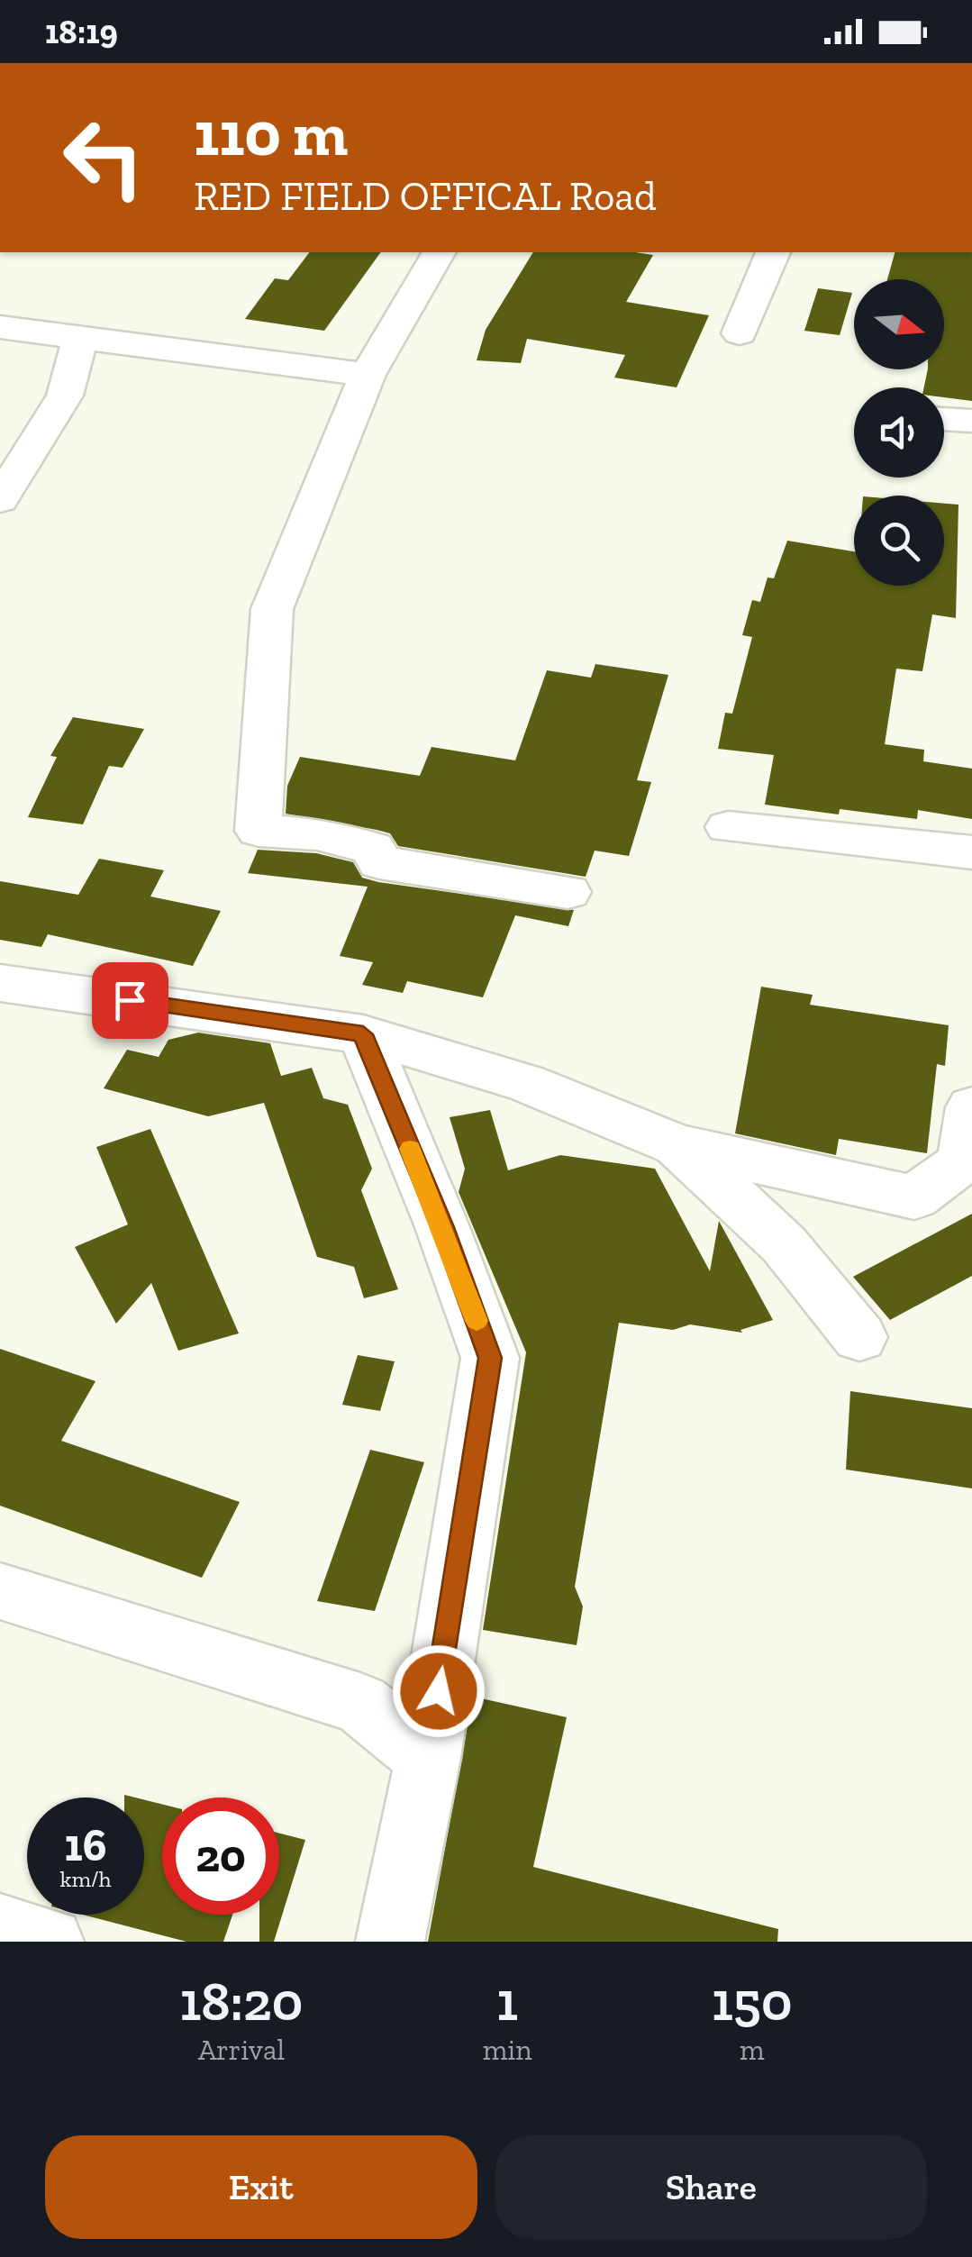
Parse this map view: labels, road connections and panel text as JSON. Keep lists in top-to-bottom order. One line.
{"north":"right","page":{"status":"18:19","turn":["110 m","RED FIELD OFFICAL Road"],"speed":"16 km/h","limit":"20","eta":["18:20","Arrival","1","min","150","m"],"buttons":["Exit","Share"]}}
